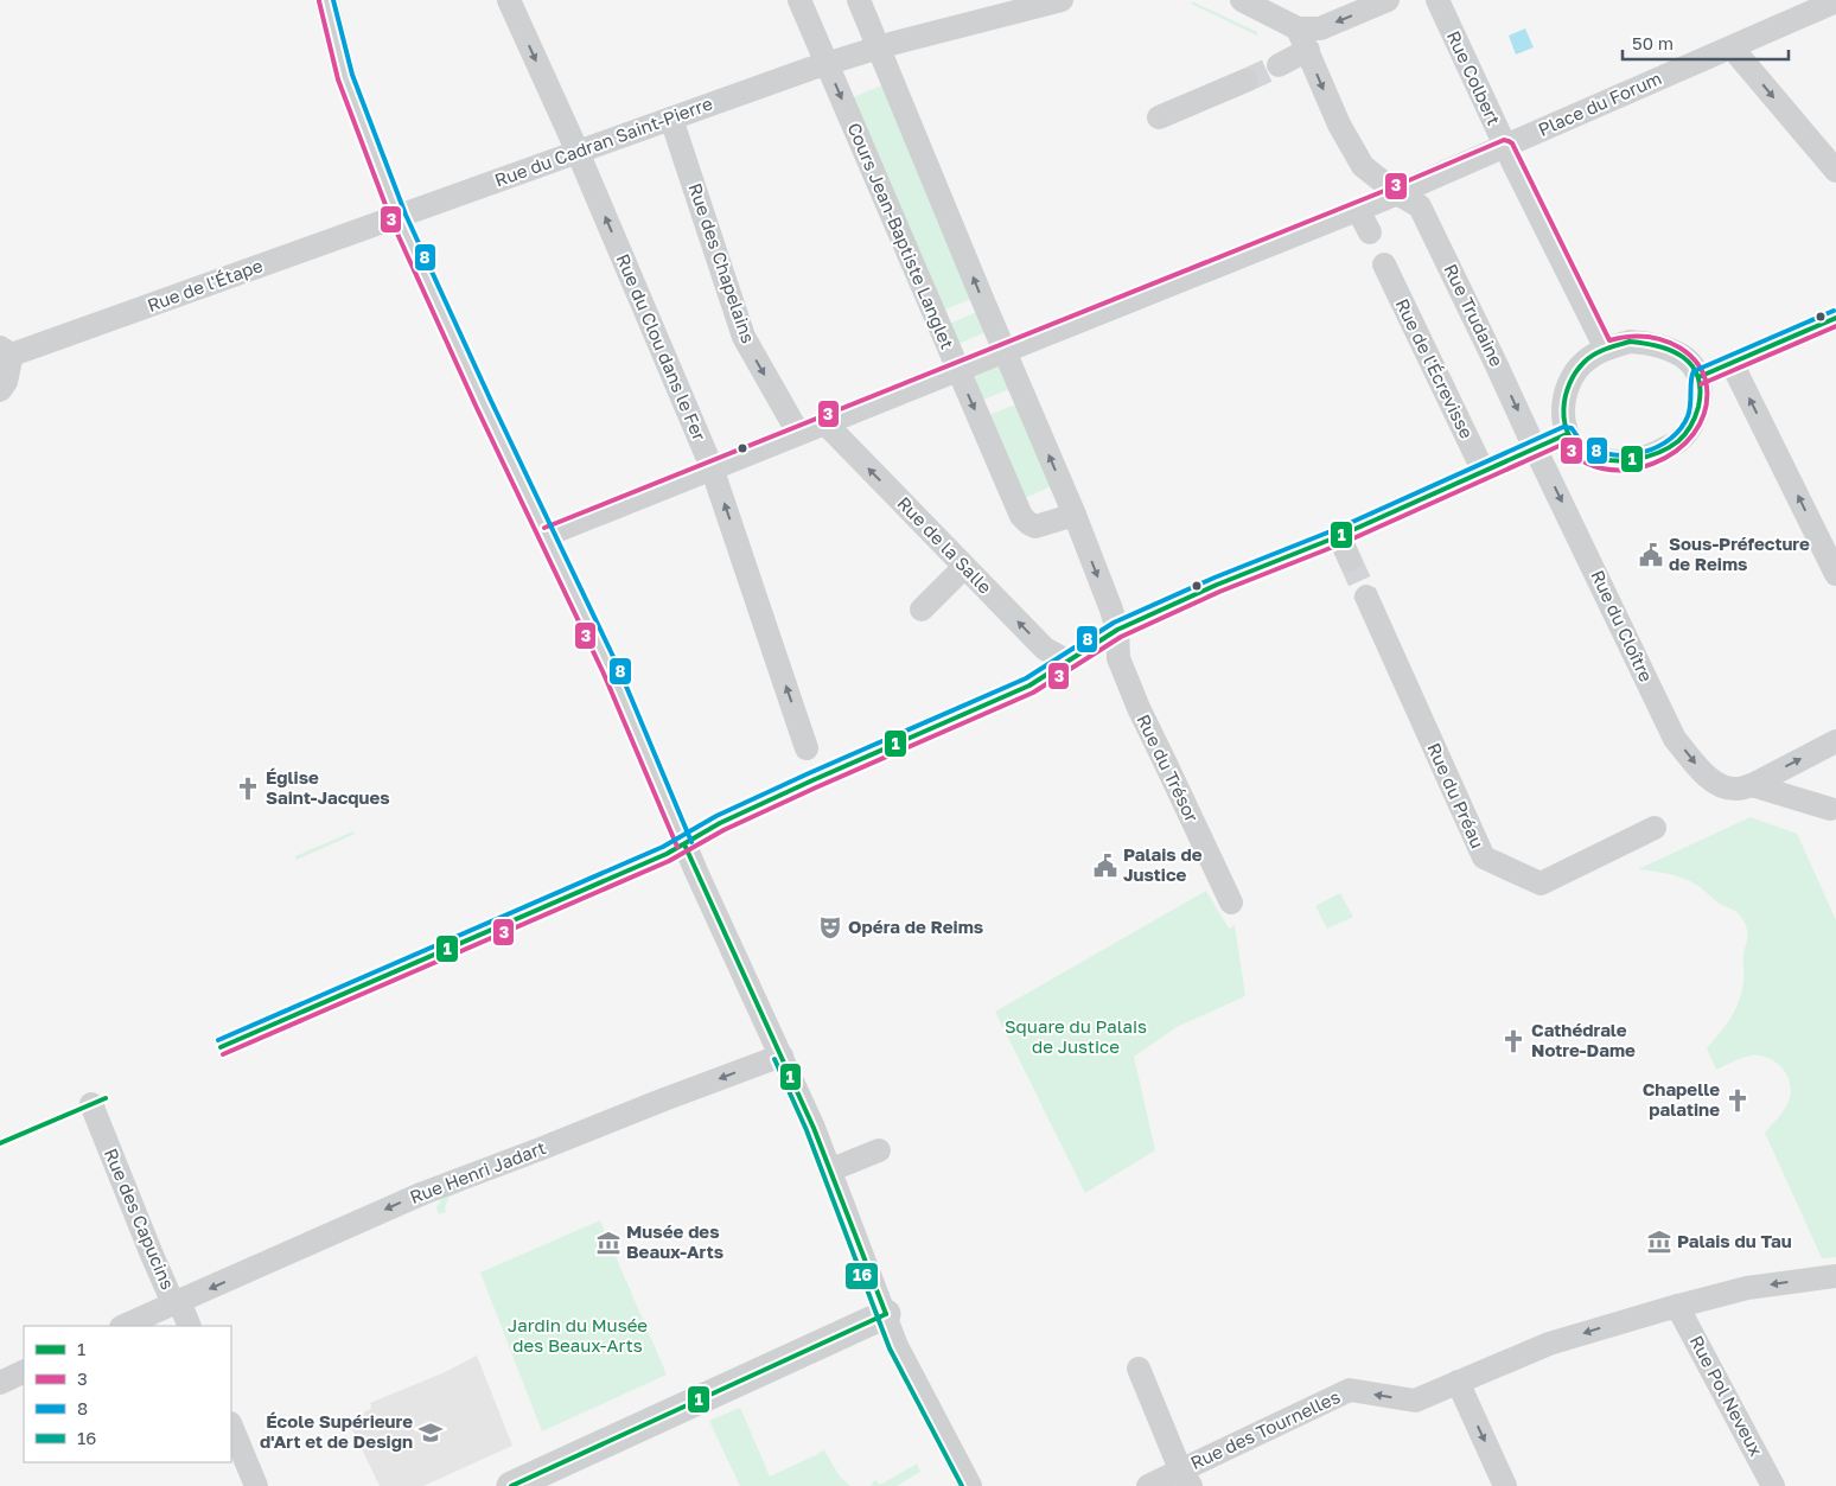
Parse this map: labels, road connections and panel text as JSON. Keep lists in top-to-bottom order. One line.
{"streets":{"street":["Rue Colbert","Place du Forum","Rue du Cadran Saint-Pierre","Cours Jean-Baptiste Langlet","Rue des Chapelains","Rue de l'Étape","Rue Trudaine","Rue du Clou dans le Fer","Rue de l'Écrevisse","Rue de la Salle","Rue du Cloître","Rue du Trésor","Rue du Préau","Rue Henri Jadart","Rue des Capucins","Rue Pol Neveux","Rue des Tournelles"]},"crossings":[["Rue Colbert","Place du Forum"],["Place du Forum","Cours Jean-Baptiste Langlet"],["Place du Forum","Rue des Chapelains"],["Place du Forum","Rue Trudaine"],["Place du Forum","Rue du Clou dans le Fer"],["Place du Forum","Rue de la Salle"],["Rue du Cadran Saint-Pierre","Cours Jean-Baptiste Langlet"],["Rue du Cadran Saint-Pierre","Rue des Chapelains"],["Rue du Cadran Saint-Pierre","Rue de l'Étape"],["Rue du Cadran Saint-Pierre","Rue du Clou dans le Fer"],["Rue Trudaine","Rue du Cloître"],["Rue Henri Jadart","Rue des Capucins"]],"one_way":["Rue des Chapelains","Rue Trudaine","Rue du Cloître","Rue Henri Jadart","Rue des Tournelles"],"parks":["Square du Palais de Justice","Jardin du Musée des Beaux-Arts"],"places":{"public building":["Sous-Préfecture de Reims","Palais de Justice"],"church":["Église Saint-Jacques","Cathédrale Notre-Dame","Chapelle palatine"],"theatre":["Opéra de Reims"],"museum":["Palais du Tau","Musée des Beaux-Arts"],"school or university":["École Supérieure d'Art et de Design"]},"lines":["transit line 8","transit line 3","transit line 1","transit line 16"],"legend":["1","3","8","16"],"scale_bar":"50 m"}
